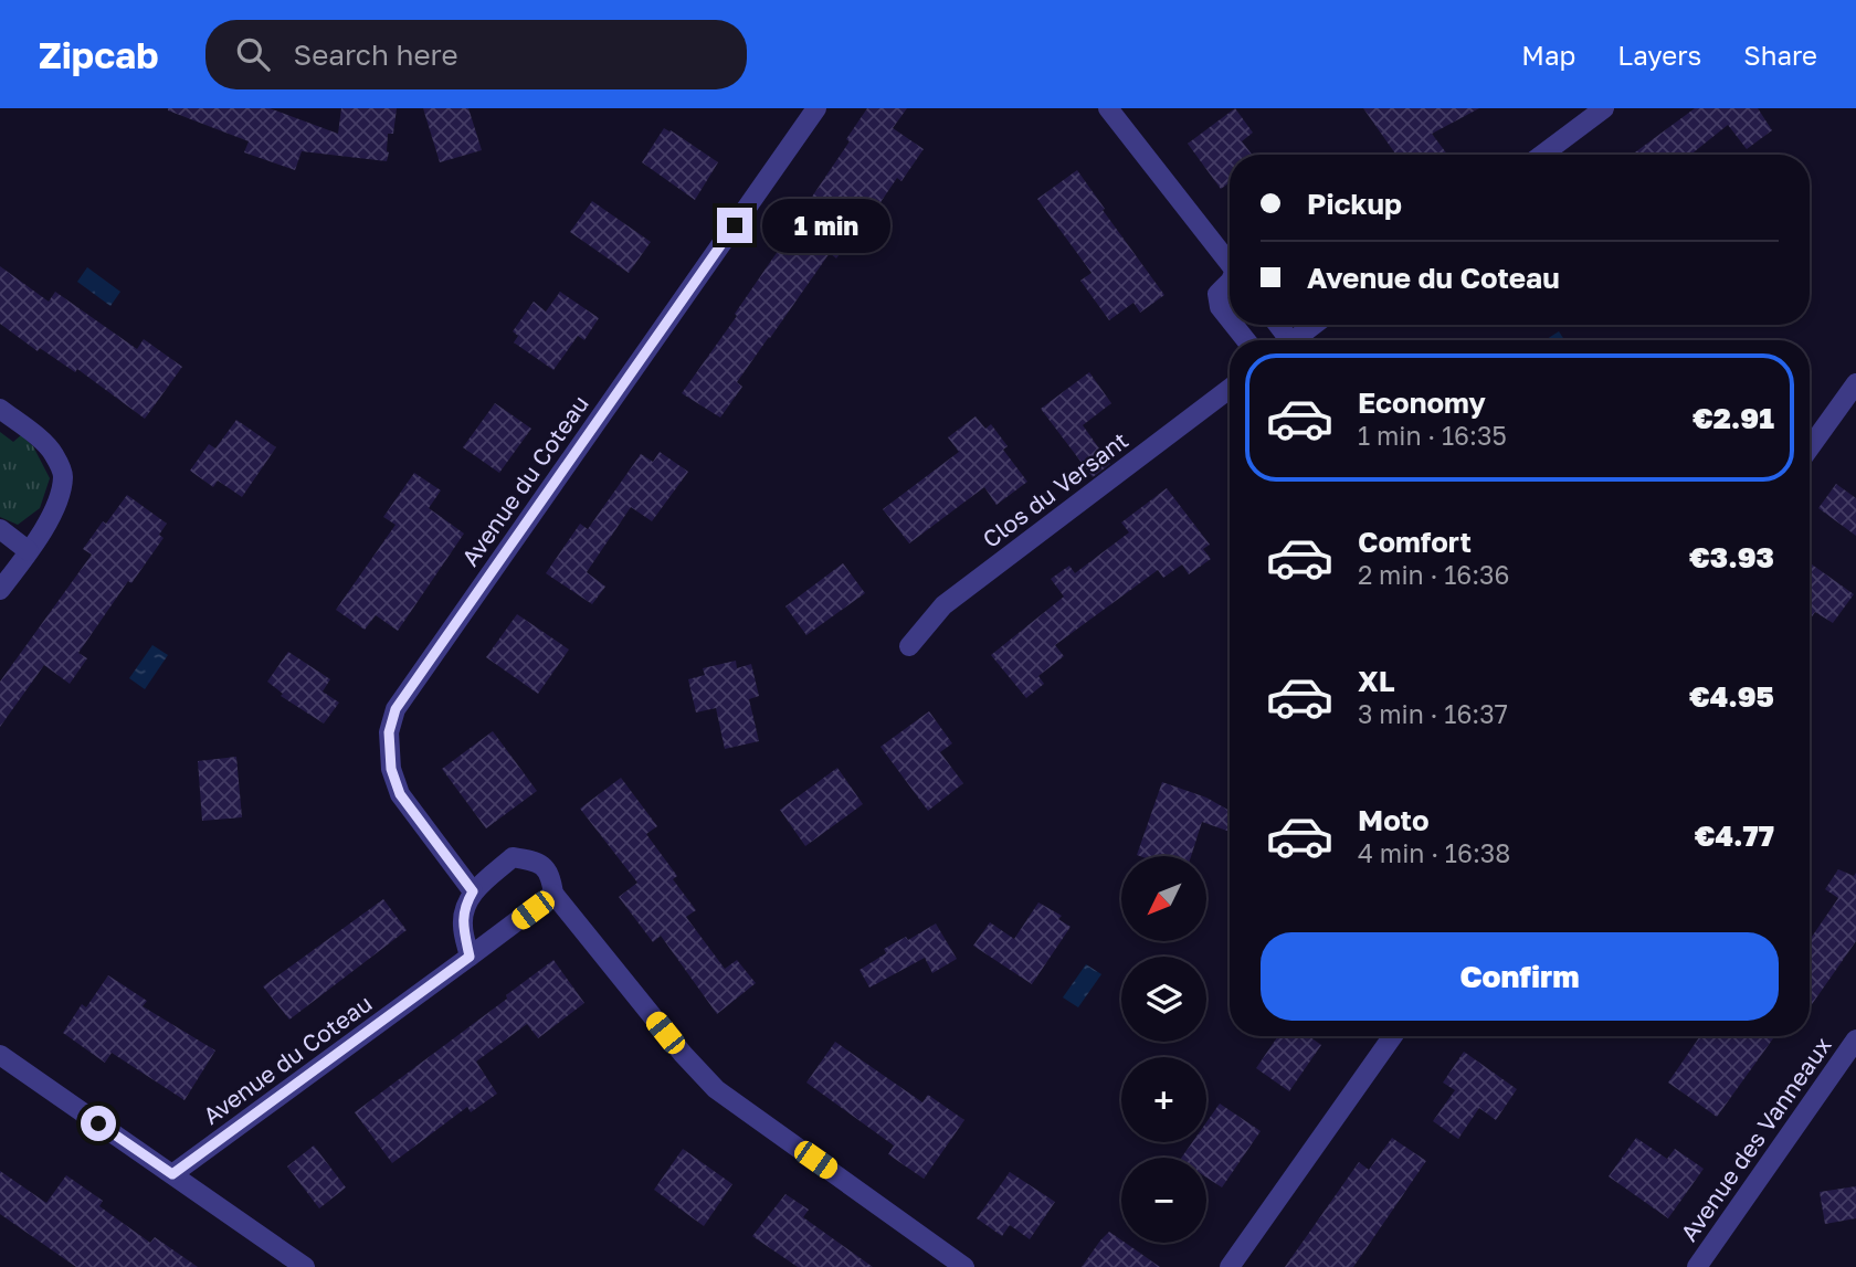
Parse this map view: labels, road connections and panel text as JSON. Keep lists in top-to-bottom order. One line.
{"streets":{"street":["Avenue du Coteau","Clos du Versant","Avenue des Vanneaux"]},"north":"bottom left","page":{"header":"Zipcab","search":"Search here","nav":["Map","Layers","Share"],"banner":["Pickup","Avenue du Coteau"],"bubble":"1 min","list":[{"name":"Economy","note":"1 min · 16:35","value":"€2.91"},{"name":"Comfort","note":"2 min · 16:36","value":"€3.93"},{"name":"XL","note":"3 min · 16:37","value":"€4.95"},{"name":"Moto","note":"4 min · 16:38","value":"€4.77"}],"map_buttons":["+","−"],"buttons":"Confirm"}}
